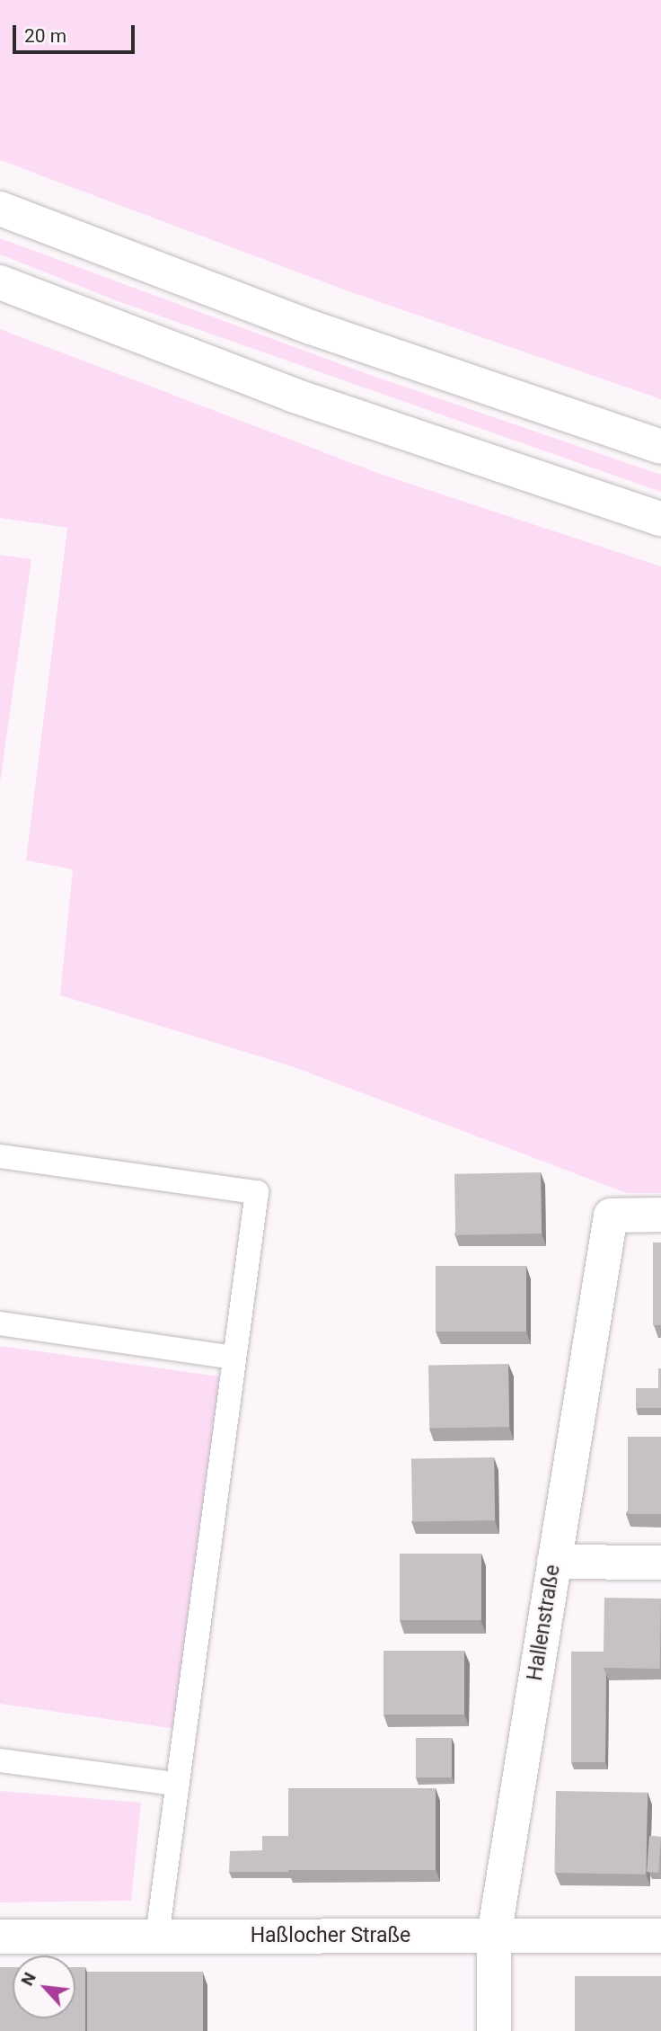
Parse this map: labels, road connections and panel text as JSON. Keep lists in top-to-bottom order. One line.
{"streets":{"main road":["Hallenstraße","Haßlocher Straße"]},"crossings":[["Hallenstraße","Haßlocher Straße"]],"scale_bar":"20 m","north":"top left"}
